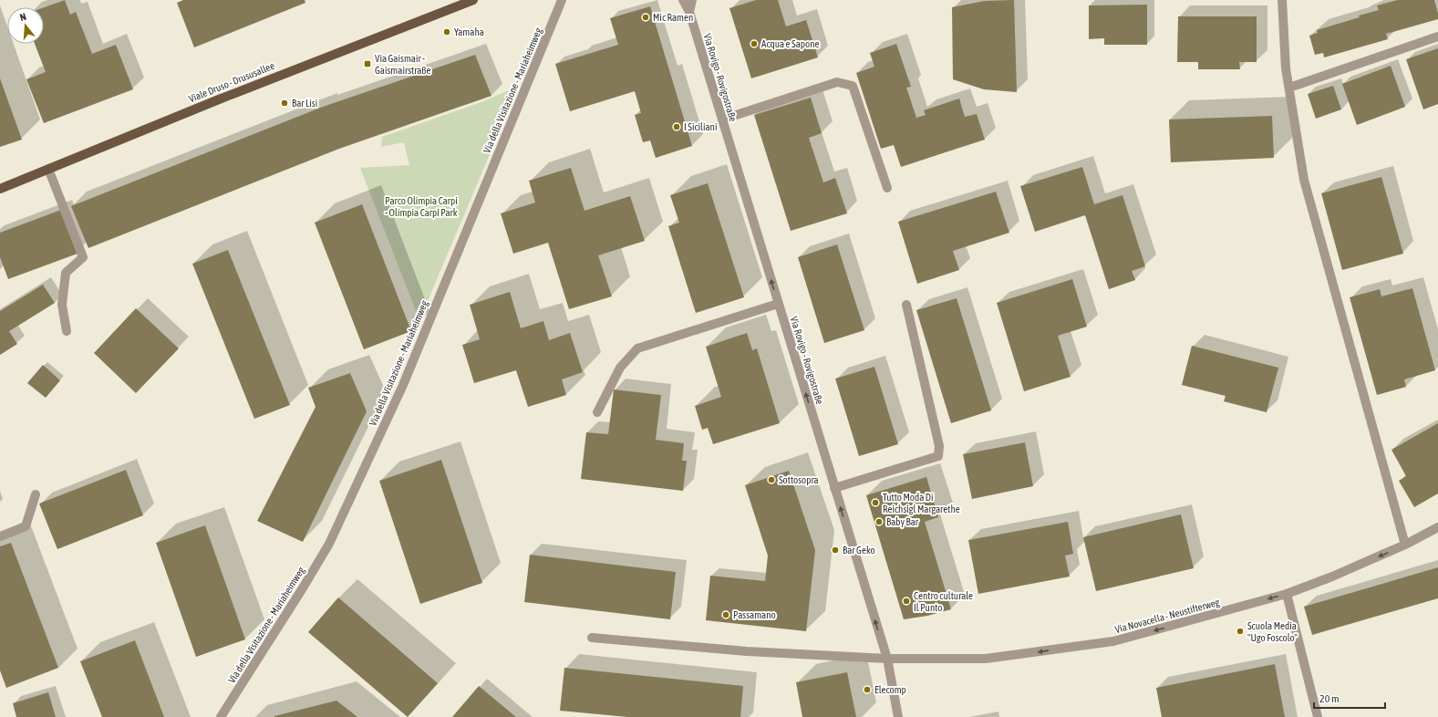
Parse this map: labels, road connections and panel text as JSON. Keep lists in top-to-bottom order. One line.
{"streets":{"main road":["Viale Druso - Drususallee"],"street":["Via Rovigo - Rovigostraße","Via della Visitazione - Mariaheimweg","Via Novacella - Neustifterweg"]},"crossings":[["Via Rovigo - Rovigostraße","Via Novacella - Neustifterweg"]],"one_way":["Via Rovigo - Rovigostraße","Via Novacella - Neustifterweg"],"parks":["Parco Olimpia Carpi - Olimpia Carpi Park"],"places":{"other":["Mic Ramen","Yamaha","Acqua e Sapone","Bar Lisi","I Siciliani","Sottosopra","Tutto Moda Di Reichsigl Margarethe","Baby Bar","Bar Geko","Centro culturale Il Punto","Passamano","Scuola Media \"Ugo Foscolo\"","Elecomp"],"transit":["Via Gaismair - Gaismairstraße"]},"scale_bar":"20 m","north":"top"}
